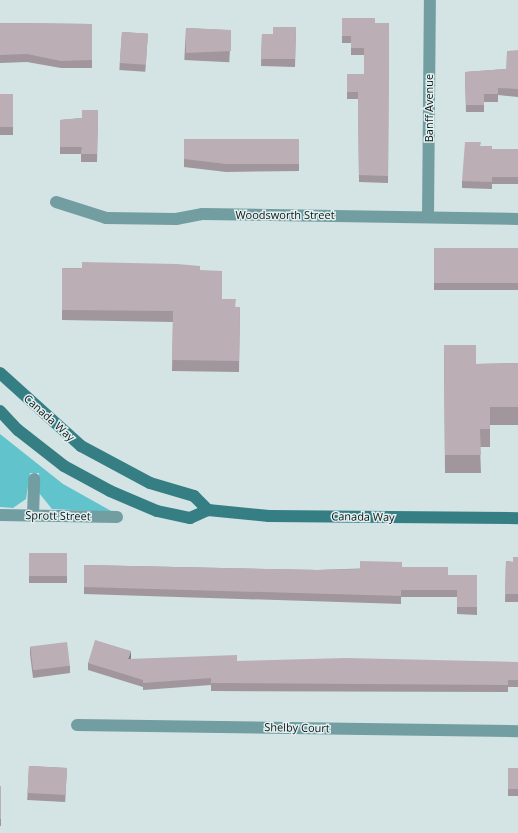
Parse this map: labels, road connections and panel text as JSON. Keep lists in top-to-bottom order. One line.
{"streets":{"main road":["Canada Way"],"street":["Banff Avenue","Woodsworth Street","Sprott Street","Shelby Court"]},"crossings":[["Banff Avenue","Woodsworth Street"]]}
